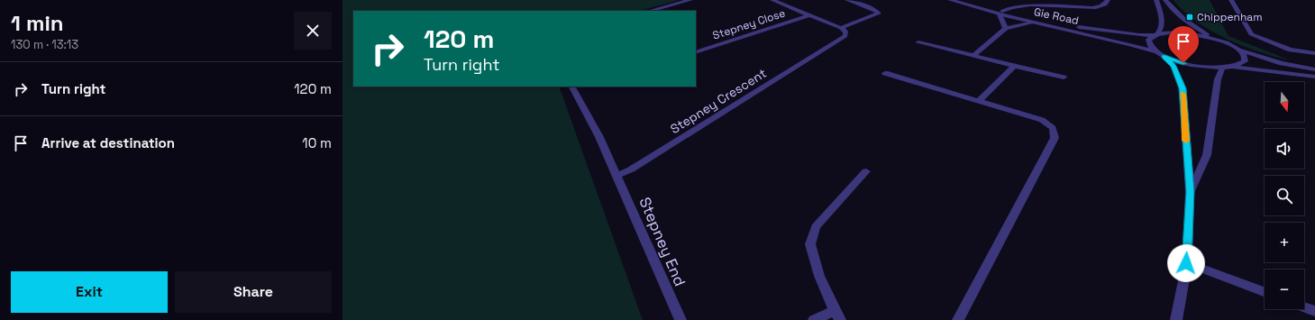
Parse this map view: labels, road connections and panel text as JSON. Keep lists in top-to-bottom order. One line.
{"streets":{"street":["Gie Road","Stepney Close","Stepney Crescent","Stepney End"]},"crossings":[["Stepney Crescent","Stepney End"]],"places":{"transit":["Chippenham"]},"north":"bottom","page":{"heading":["1 min","130 m · 13:13"],"turn":["120 m","Turn right"],"list":[{"name":"Turn right","value":"120 m"},{"name":"Arrive at destination","value":"10 m"}],"map_buttons":["+","−"],"buttons":["Exit","Share"]}}
